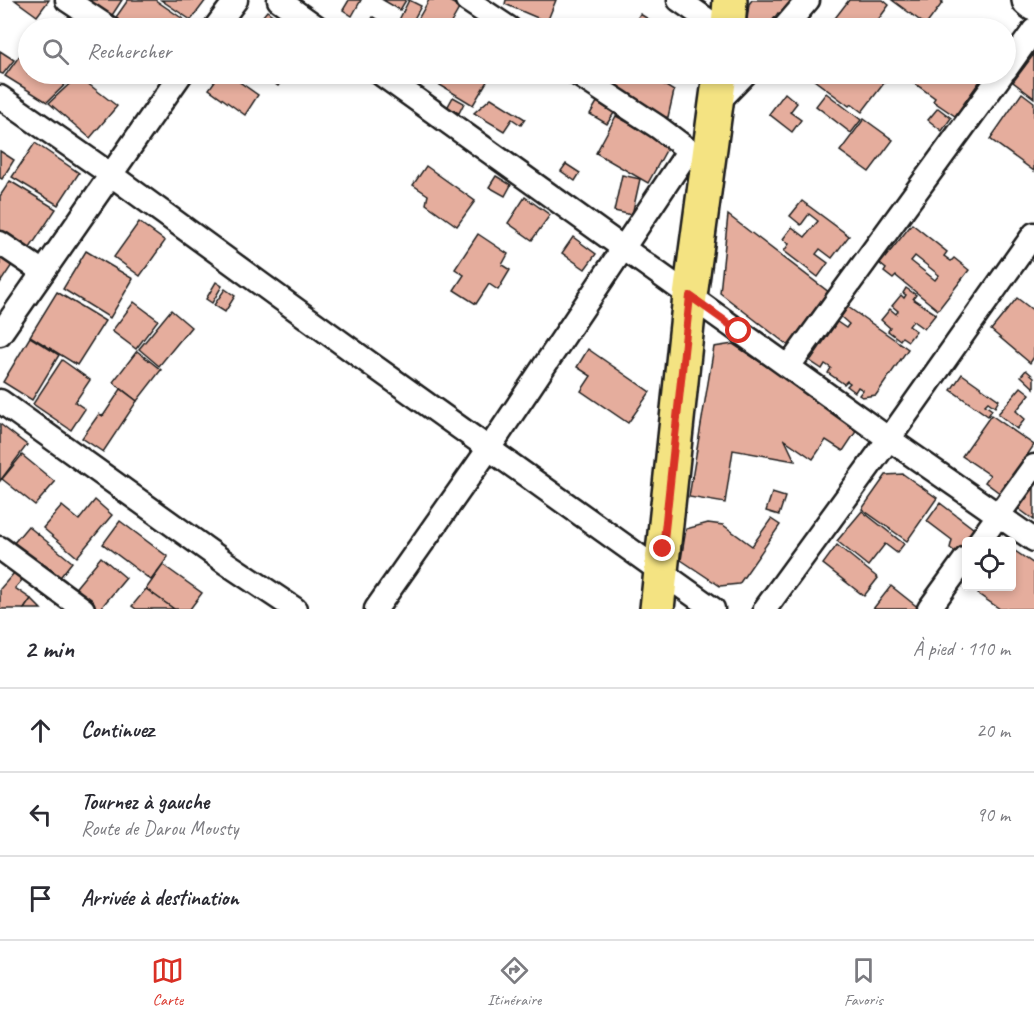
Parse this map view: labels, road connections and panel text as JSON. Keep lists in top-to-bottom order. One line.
{"page":{"search":"Rechercher","heading":["2 min","À pied · 110 m"],"list":[["Continuez","20 m"],["Tournez à gauche","Route de Darou Mousty","90 m"],"Arrivée à destination"],"nav":["Carte","Itinéraire","Favoris"]}}
